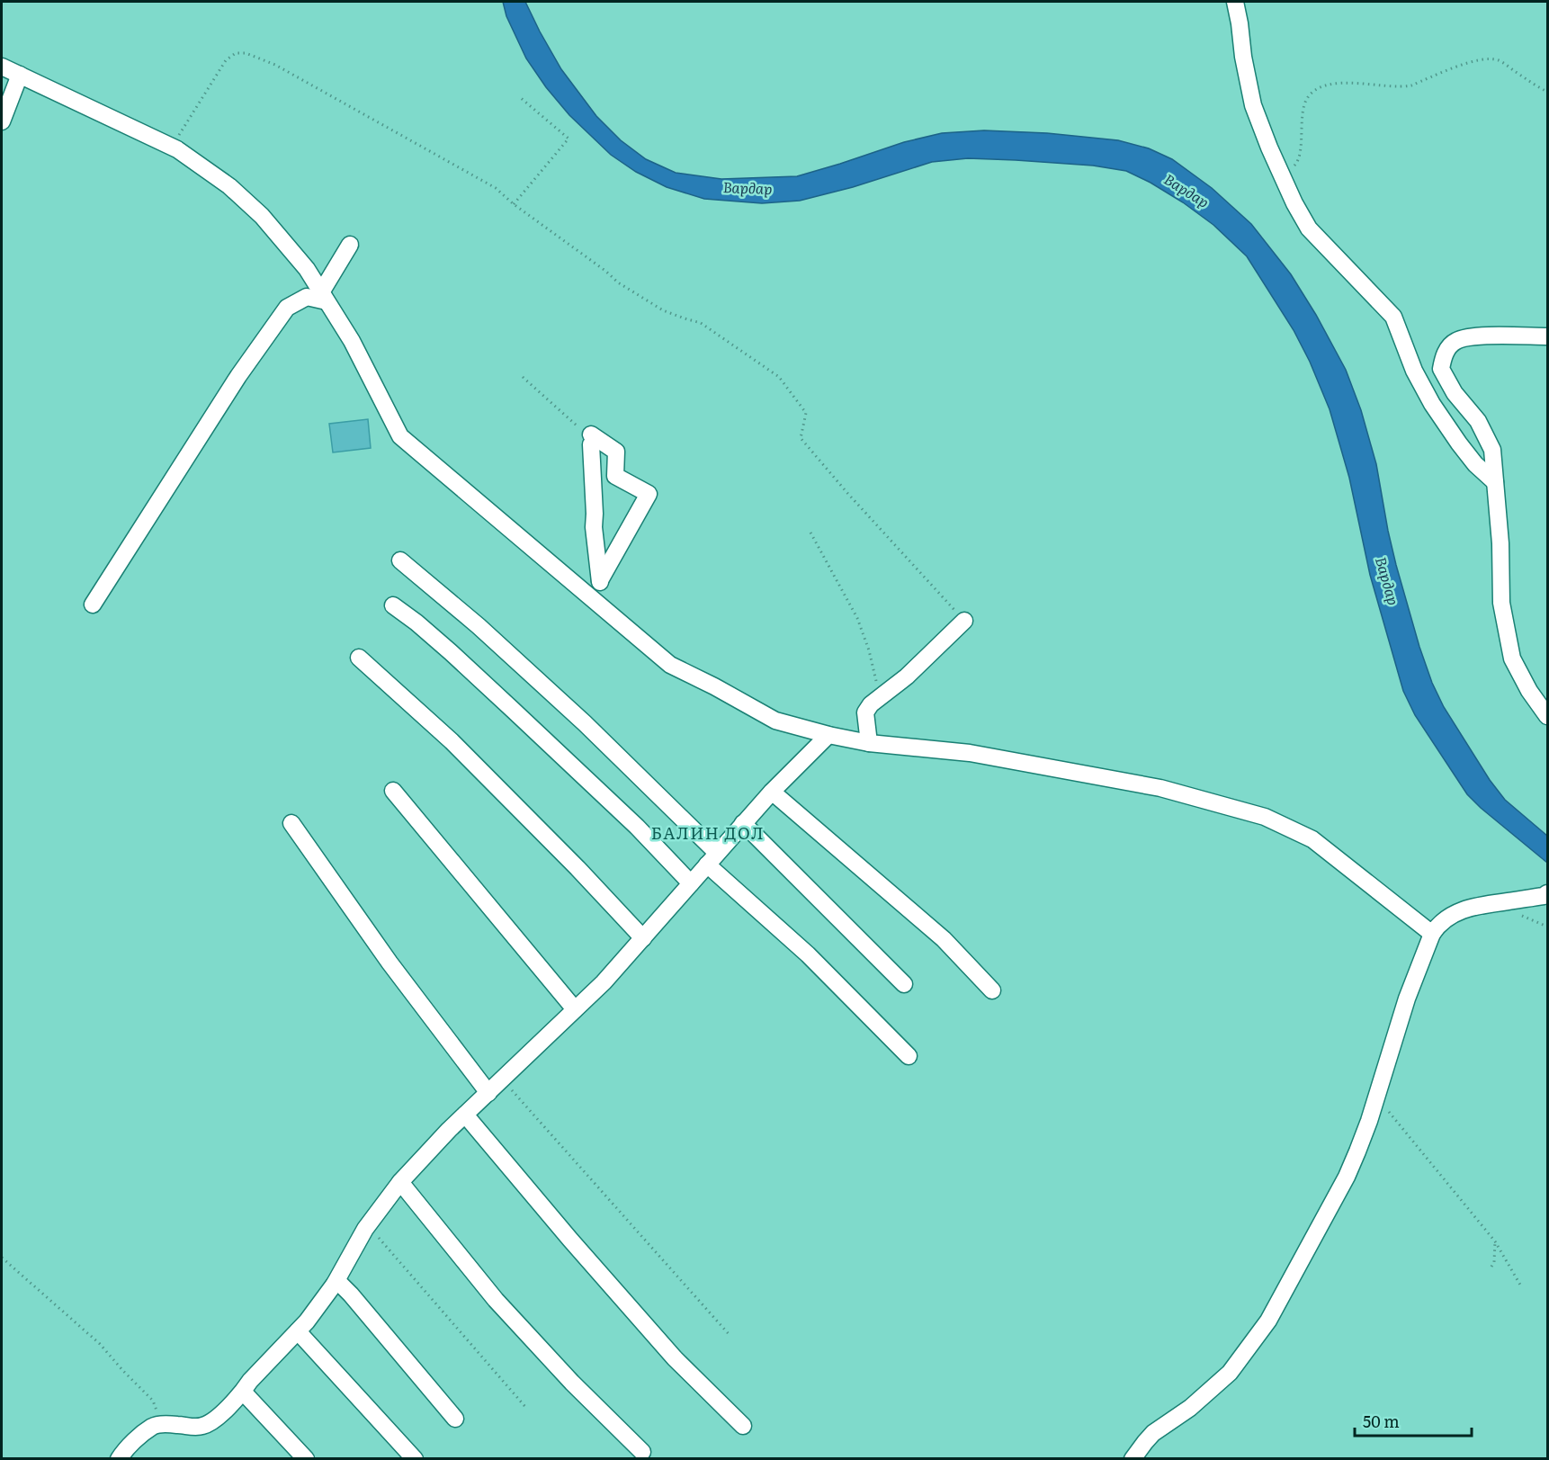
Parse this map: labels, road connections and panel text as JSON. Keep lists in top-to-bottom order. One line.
{"districts":["БАЛИН ДОЛ"],"water":["Вардар"],"scale_bar":"50 m"}
